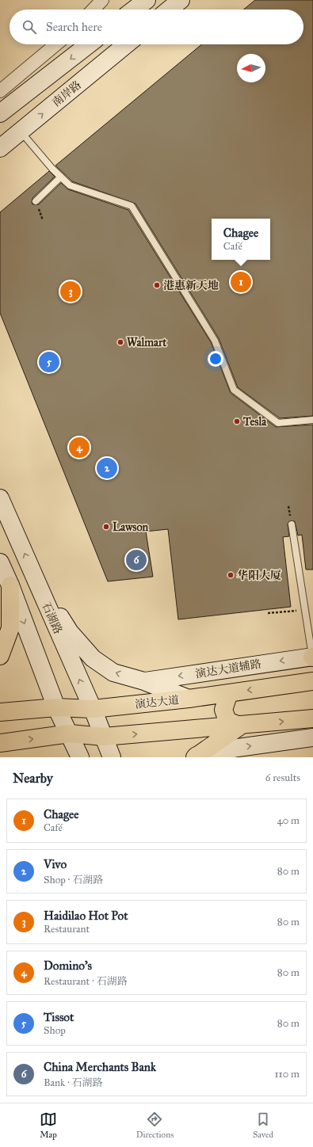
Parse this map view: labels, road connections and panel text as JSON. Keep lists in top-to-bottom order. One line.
{"streets":{"main road":["南岸路","石湖路","演达大道辅路","演达大道"]},"crossings":[["石湖路","演达大道"]],"places":["港惠新天地","Walmart","Tesla","Lawson","华阳大厦"],"north":"left","page":{"search":"Search here","popup":["Chagee","Café"],"pins":["1","3","5","4","2","6"],"heading":["Nearby","6 results"],"list":[{"mark":"1","name":"Chagee","note":"Café","value":"40 m"},{"mark":"2","name":"Vivo","note":"Shop · 石湖路","value":"80 m"},{"mark":"3","name":"Haidilao Hot Pot","note":"Restaurant","value":"80 m"},{"mark":"4","name":"Domino's","note":"Restaurant · 石湖路","value":"80 m"},{"mark":"5","name":"Tissot","note":"Shop","value":"80 m"},{"mark":"6","name":"China Merchants Bank","note":"Bank · 石湖路","value":"110 m"}],"nav":["Map","Directions","Saved"]}}
